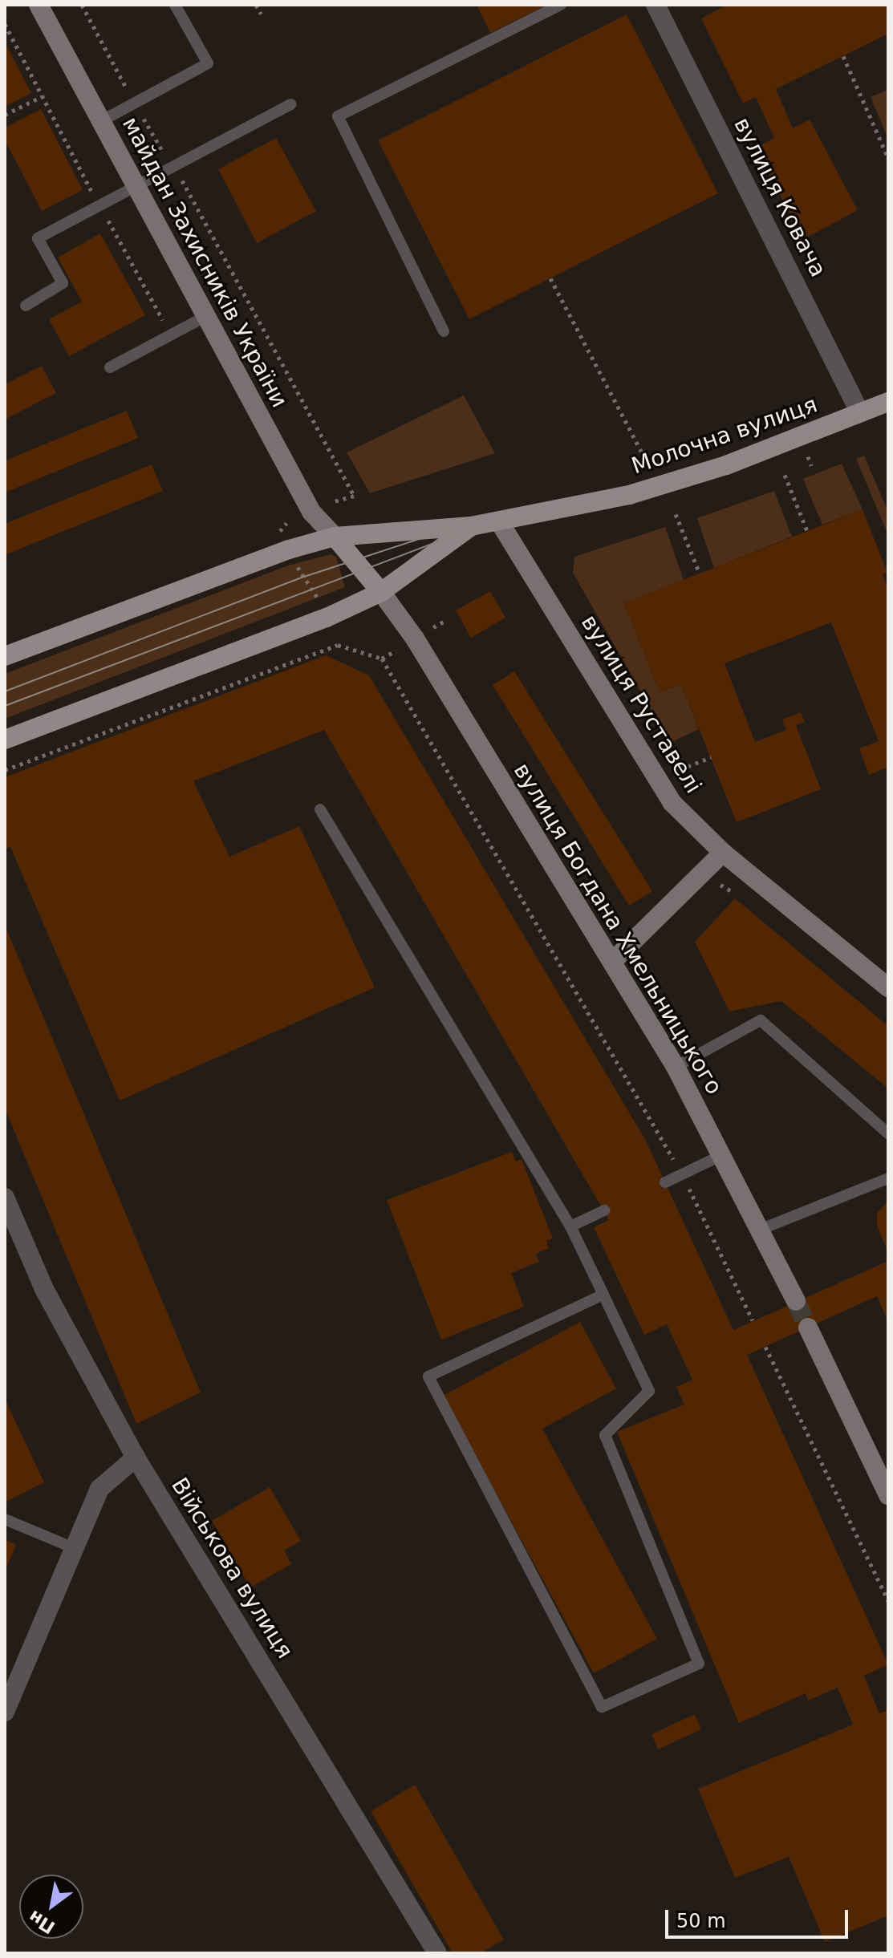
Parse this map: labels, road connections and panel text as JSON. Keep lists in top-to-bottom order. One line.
{"streets":{"main road":["Молочна вулиця"],"street":["вулиця Ковача","майдан Захисників України","вулиця Руставелі","вулиця Богдана Хмельницького","Військова вулиця"]},"crossings":[["вулиця Ковача","Молочна вулиця"],["Молочна вулиця","вулиця Руставелі"]],"scale_bar":"50 m","north":"bottom left"}
